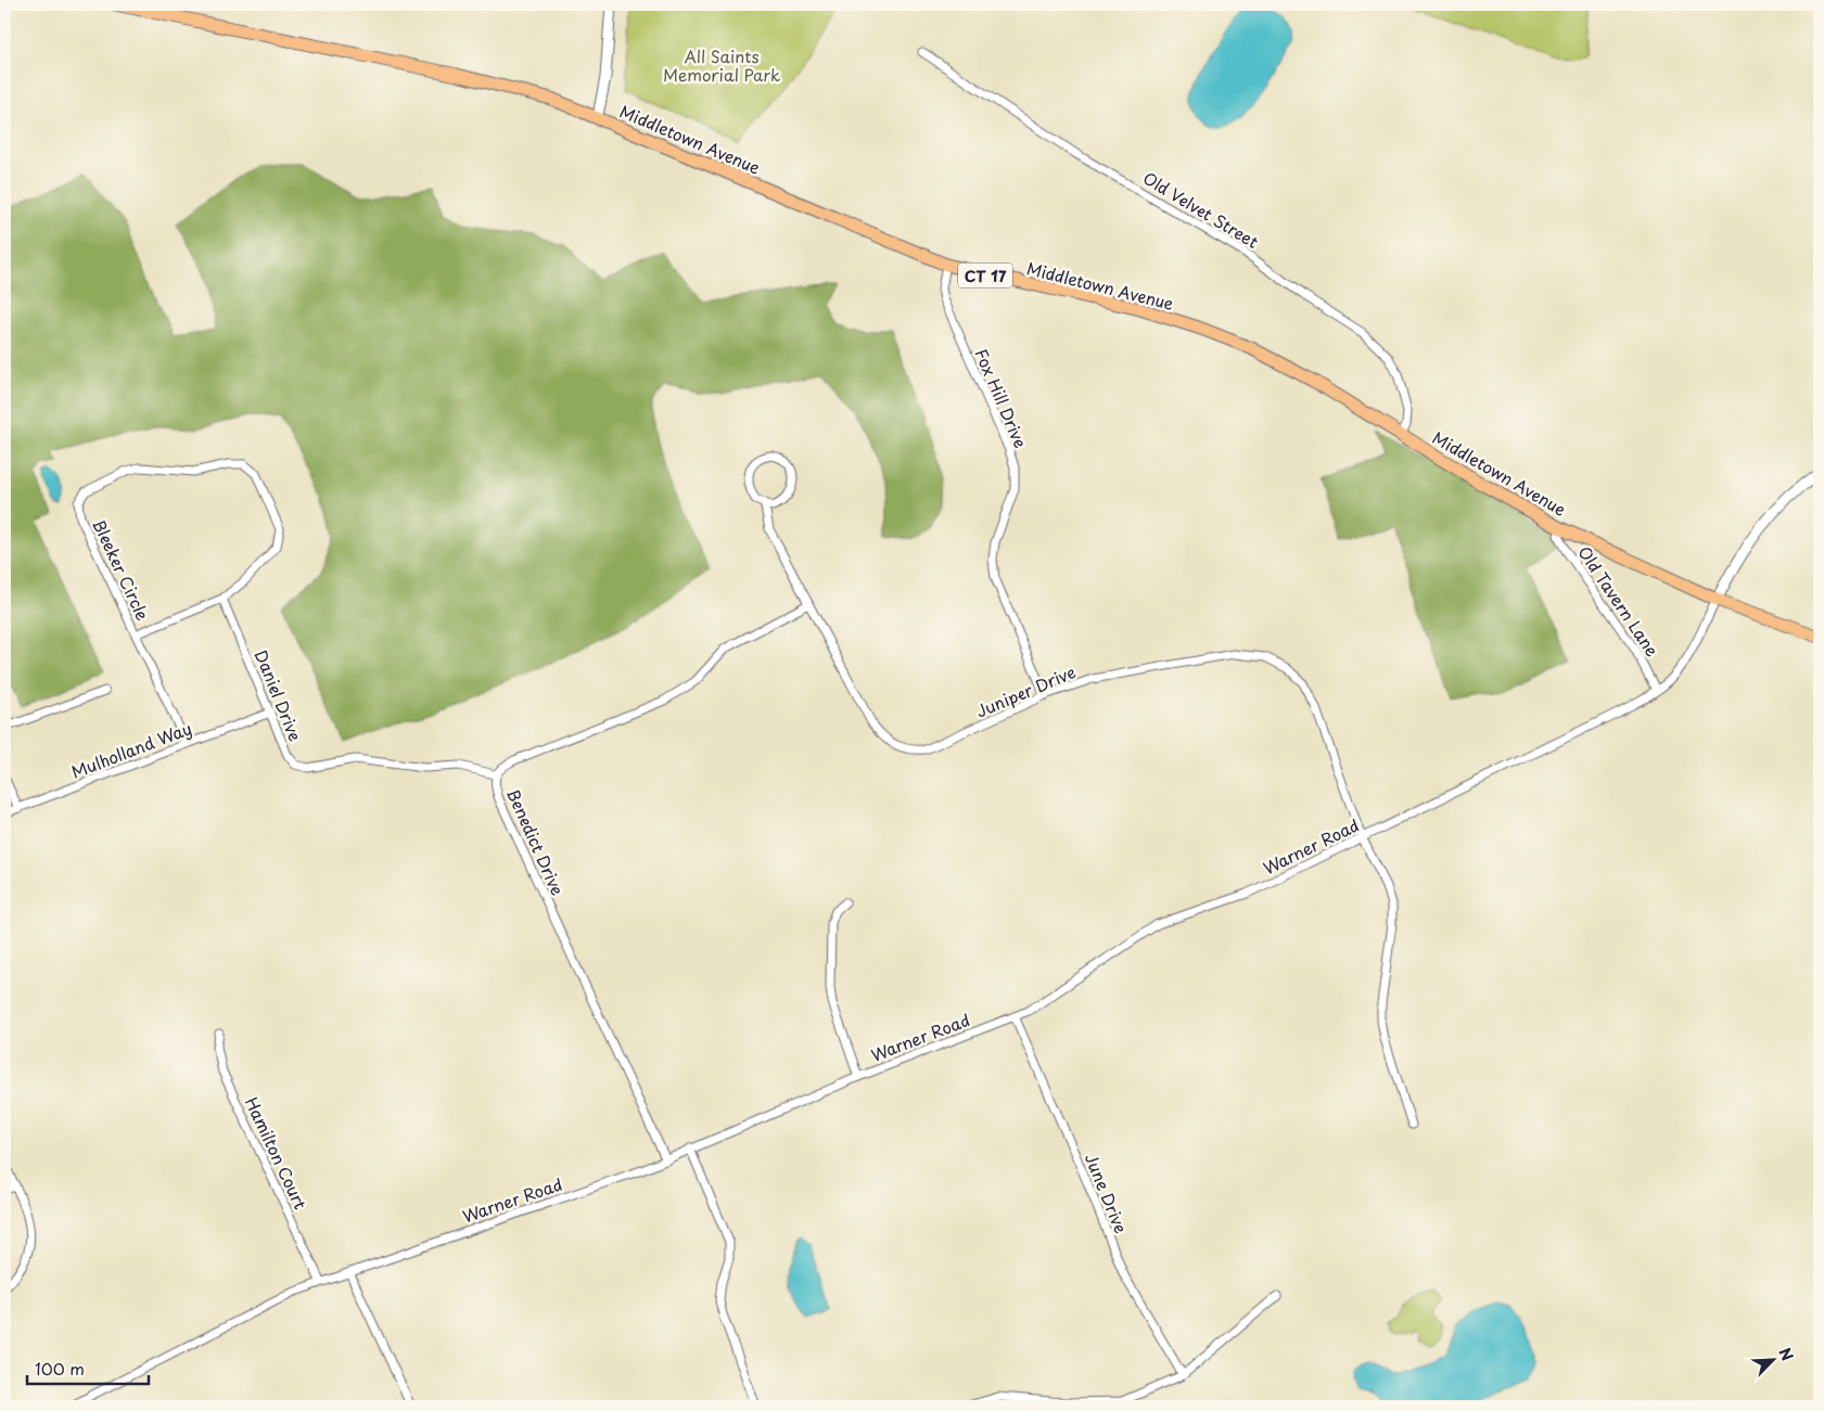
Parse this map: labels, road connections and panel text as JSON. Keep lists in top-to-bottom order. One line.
{"streets":{"main road":["Middletown Avenue","CT 17"],"street":["Old Velvet Street","Fox Hill Drive","Bleeker Circle","Old Tavern Lane","Juniper Drive","Daniel Drive","Mulholland Way","Benedict Drive","Warner Road","Hamilton Court","June Drive"]},"crossings":[["Middletown Avenue","Old Velvet Street"],["Middletown Avenue","Fox Hill Drive"],["Middletown Avenue","Old Tavern Lane"],["Middletown Avenue","Warner Road"],["Fox Hill Drive","Juniper Drive"],["Bleeker Circle","Daniel Drive"],["Bleeker Circle","Mulholland Way"],["Old Tavern Lane","Warner Road"],["Juniper Drive","Benedict Drive"],["Juniper Drive","Warner Road"],["Daniel Drive","Mulholland Way"],["Daniel Drive","Benedict Drive"],["Benedict Drive","Warner Road"],["Warner Road","Hamilton Court"],["Warner Road","June Drive"]],"parks":["All Saints Memorial Park"],"scale_bar":"100 m","north":"top right"}
